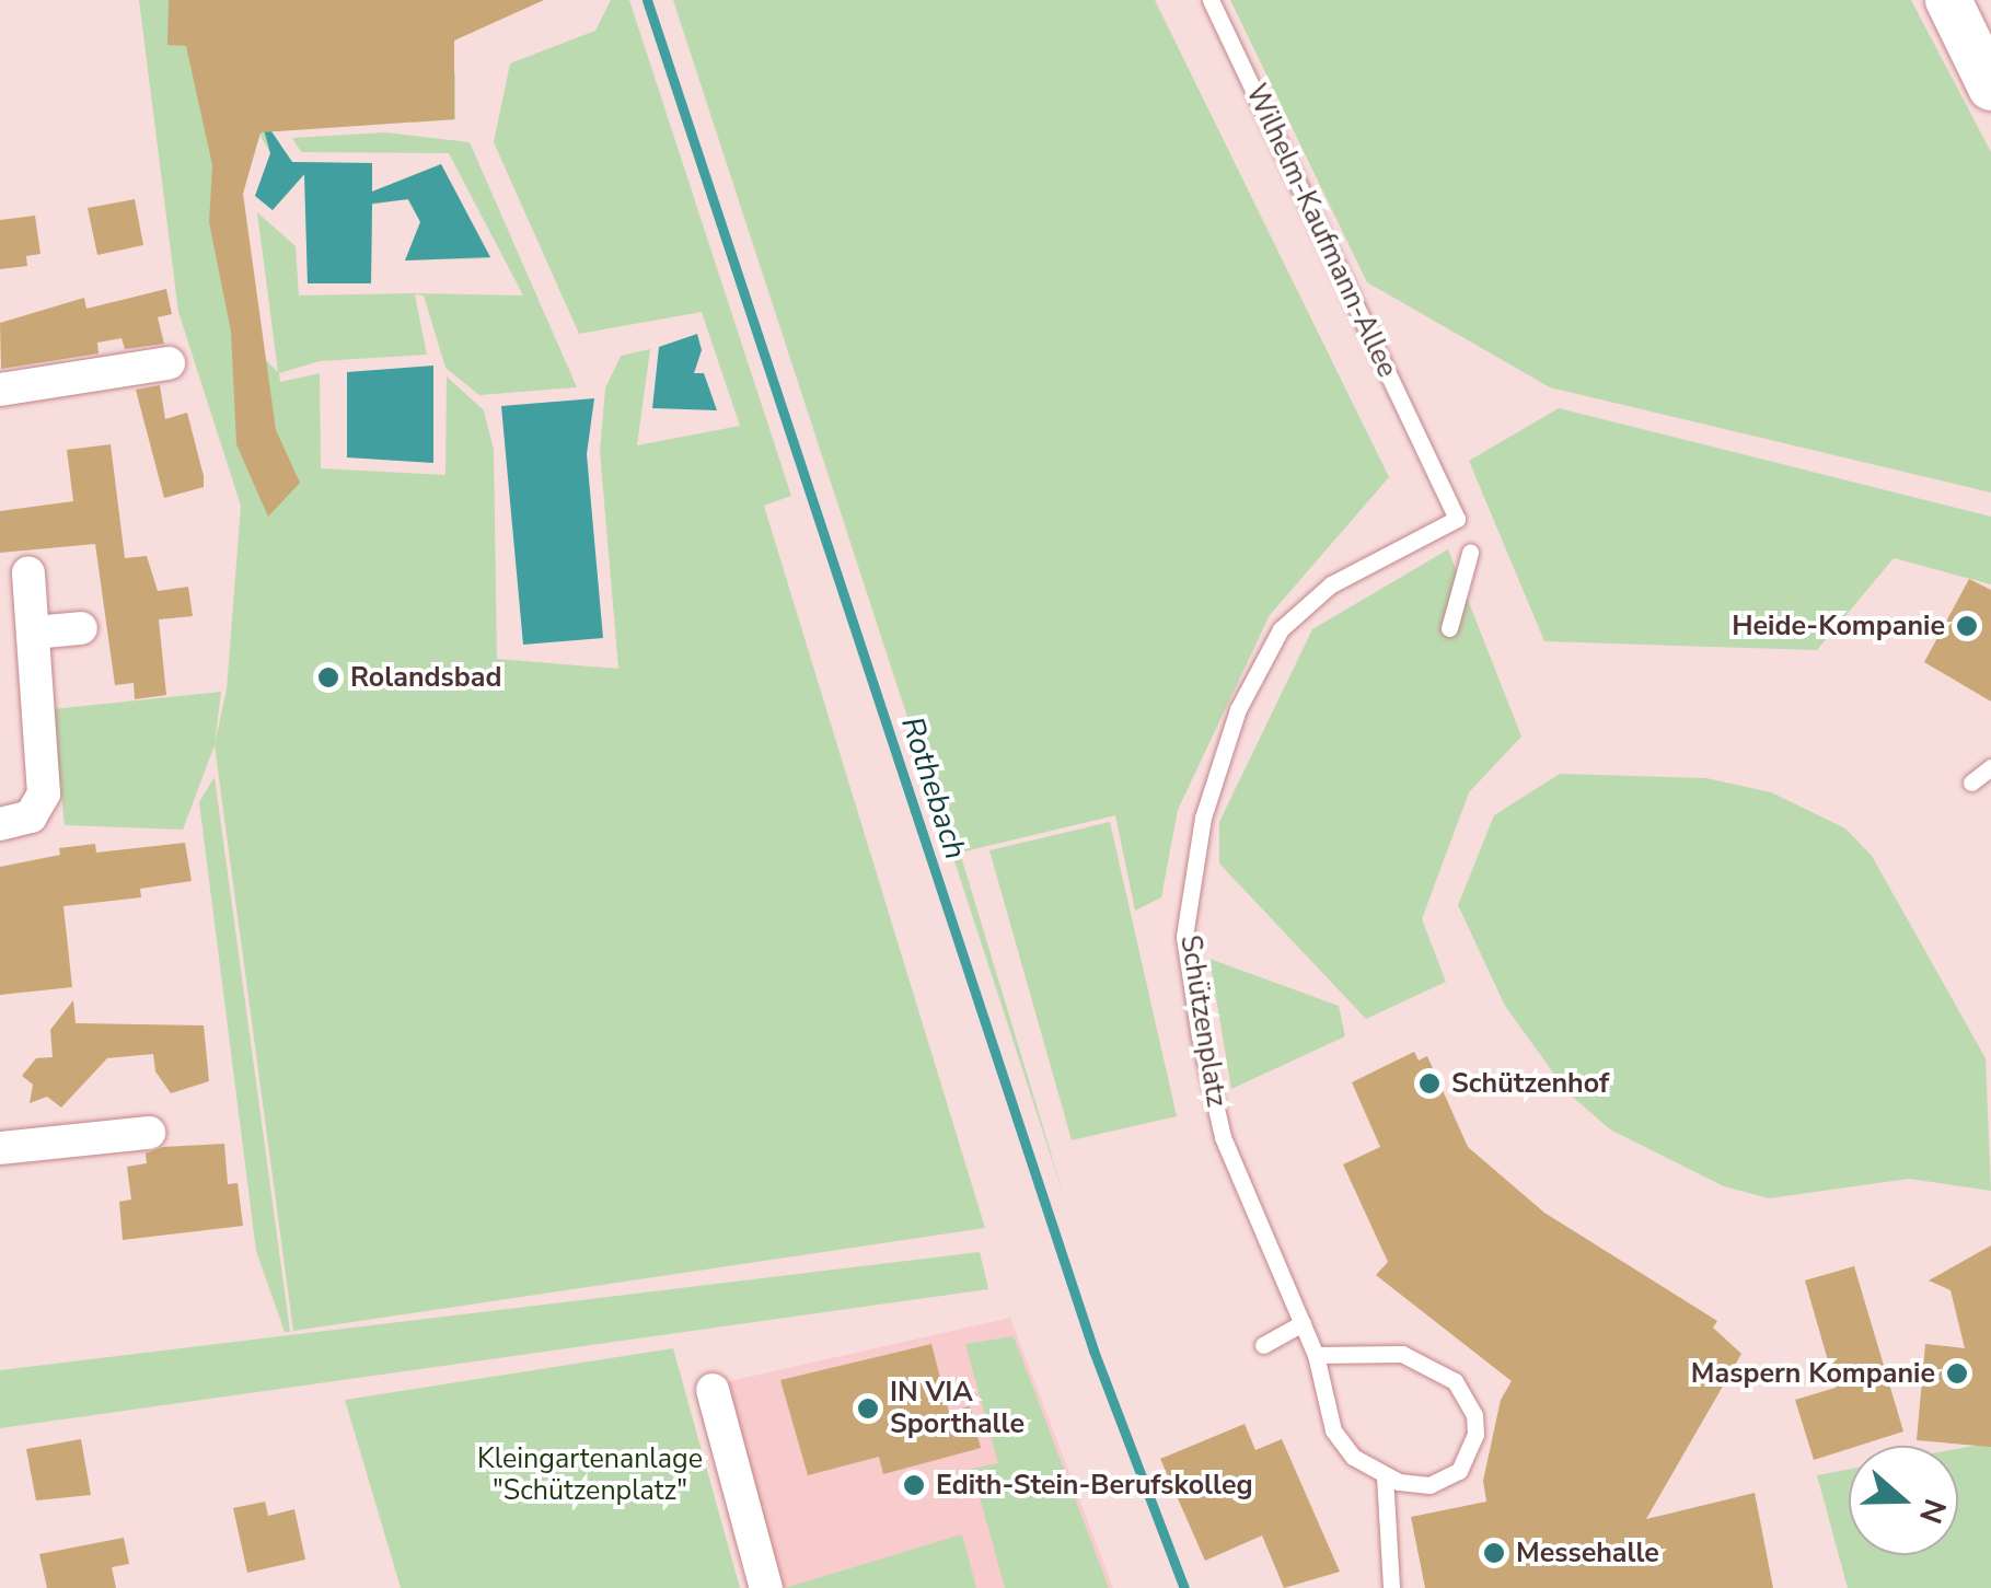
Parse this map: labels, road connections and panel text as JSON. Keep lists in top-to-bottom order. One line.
{"streets":{"lane":["Wilhelm-Kaufmann-Allee","Schützenplatz"]},"crossings":[["Wilhelm-Kaufmann-Allee","Schützenplatz"]],"water":["Rothebach"],"parks":["Kleingartenanlage \"Schützenplatz\""],"places":["Heide-Kompanie","Rolandsbad","Schützenhof","Maspern Kompanie","IN VIA Sporthalle","Edith-Stein-Berufskolleg","Messehalle"],"north":"right"}
